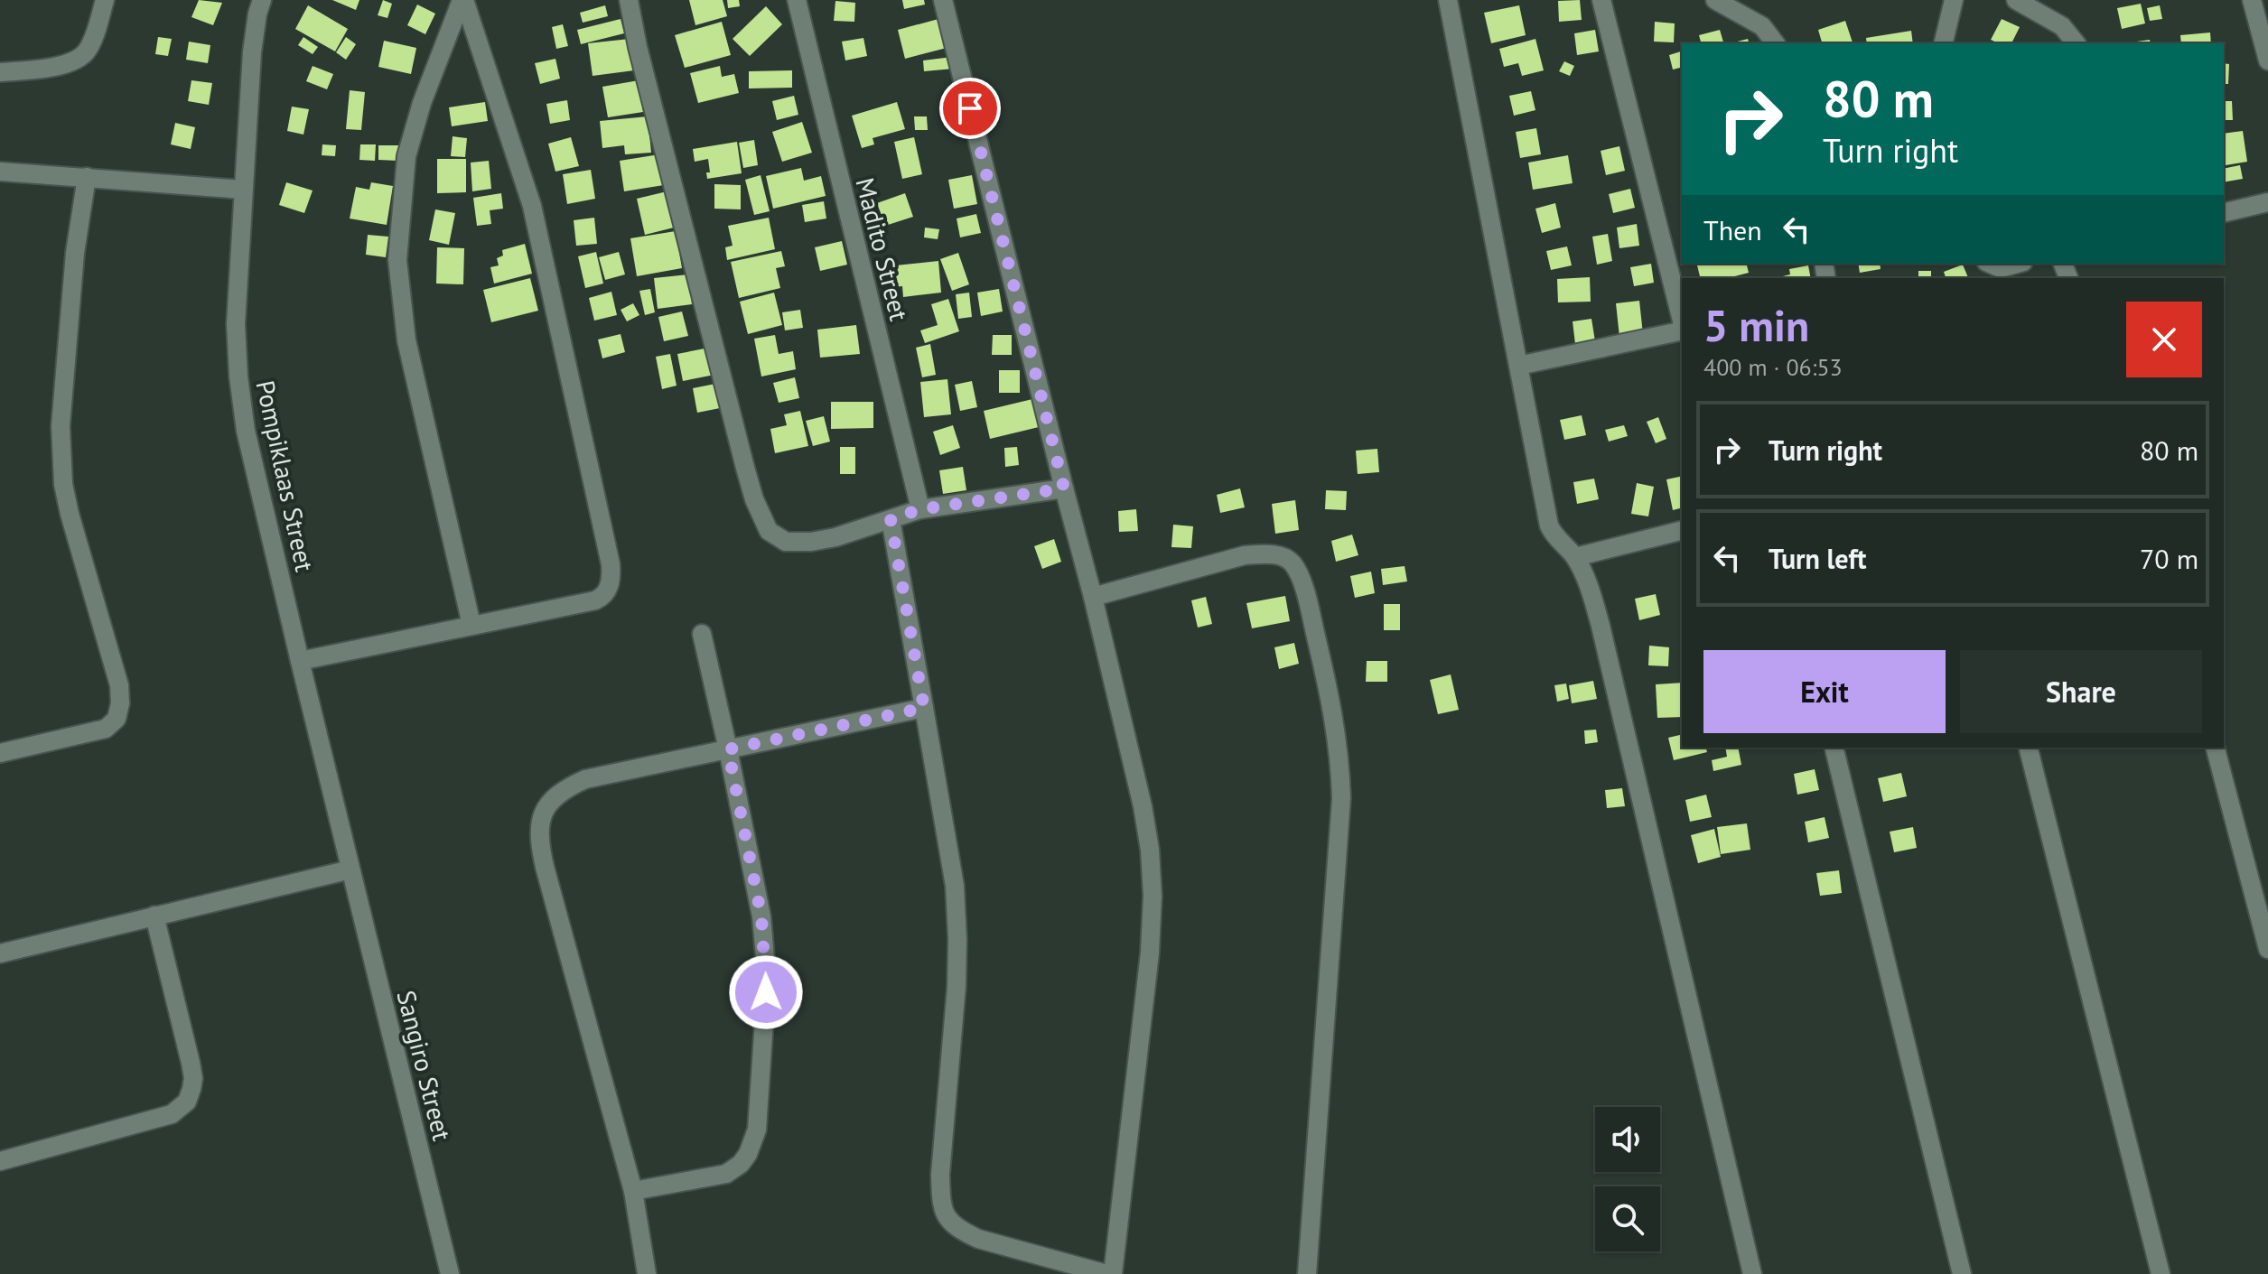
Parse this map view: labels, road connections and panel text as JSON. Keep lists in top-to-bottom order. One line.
{"streets":{"street":["Madito Street","Pompiklaas Street","Sangiro Street"]},"crossings":[["Pompiklaas Street","Sangiro Street"]],"page":{"turn":["80 m","Turn right"],"then":"Then","heading":["5 min","400 m · 06:53"],"list":[{"name":"Turn right","value":"80 m"},{"name":"Turn left","value":"70 m"}],"buttons":["Exit","Share"]}}
